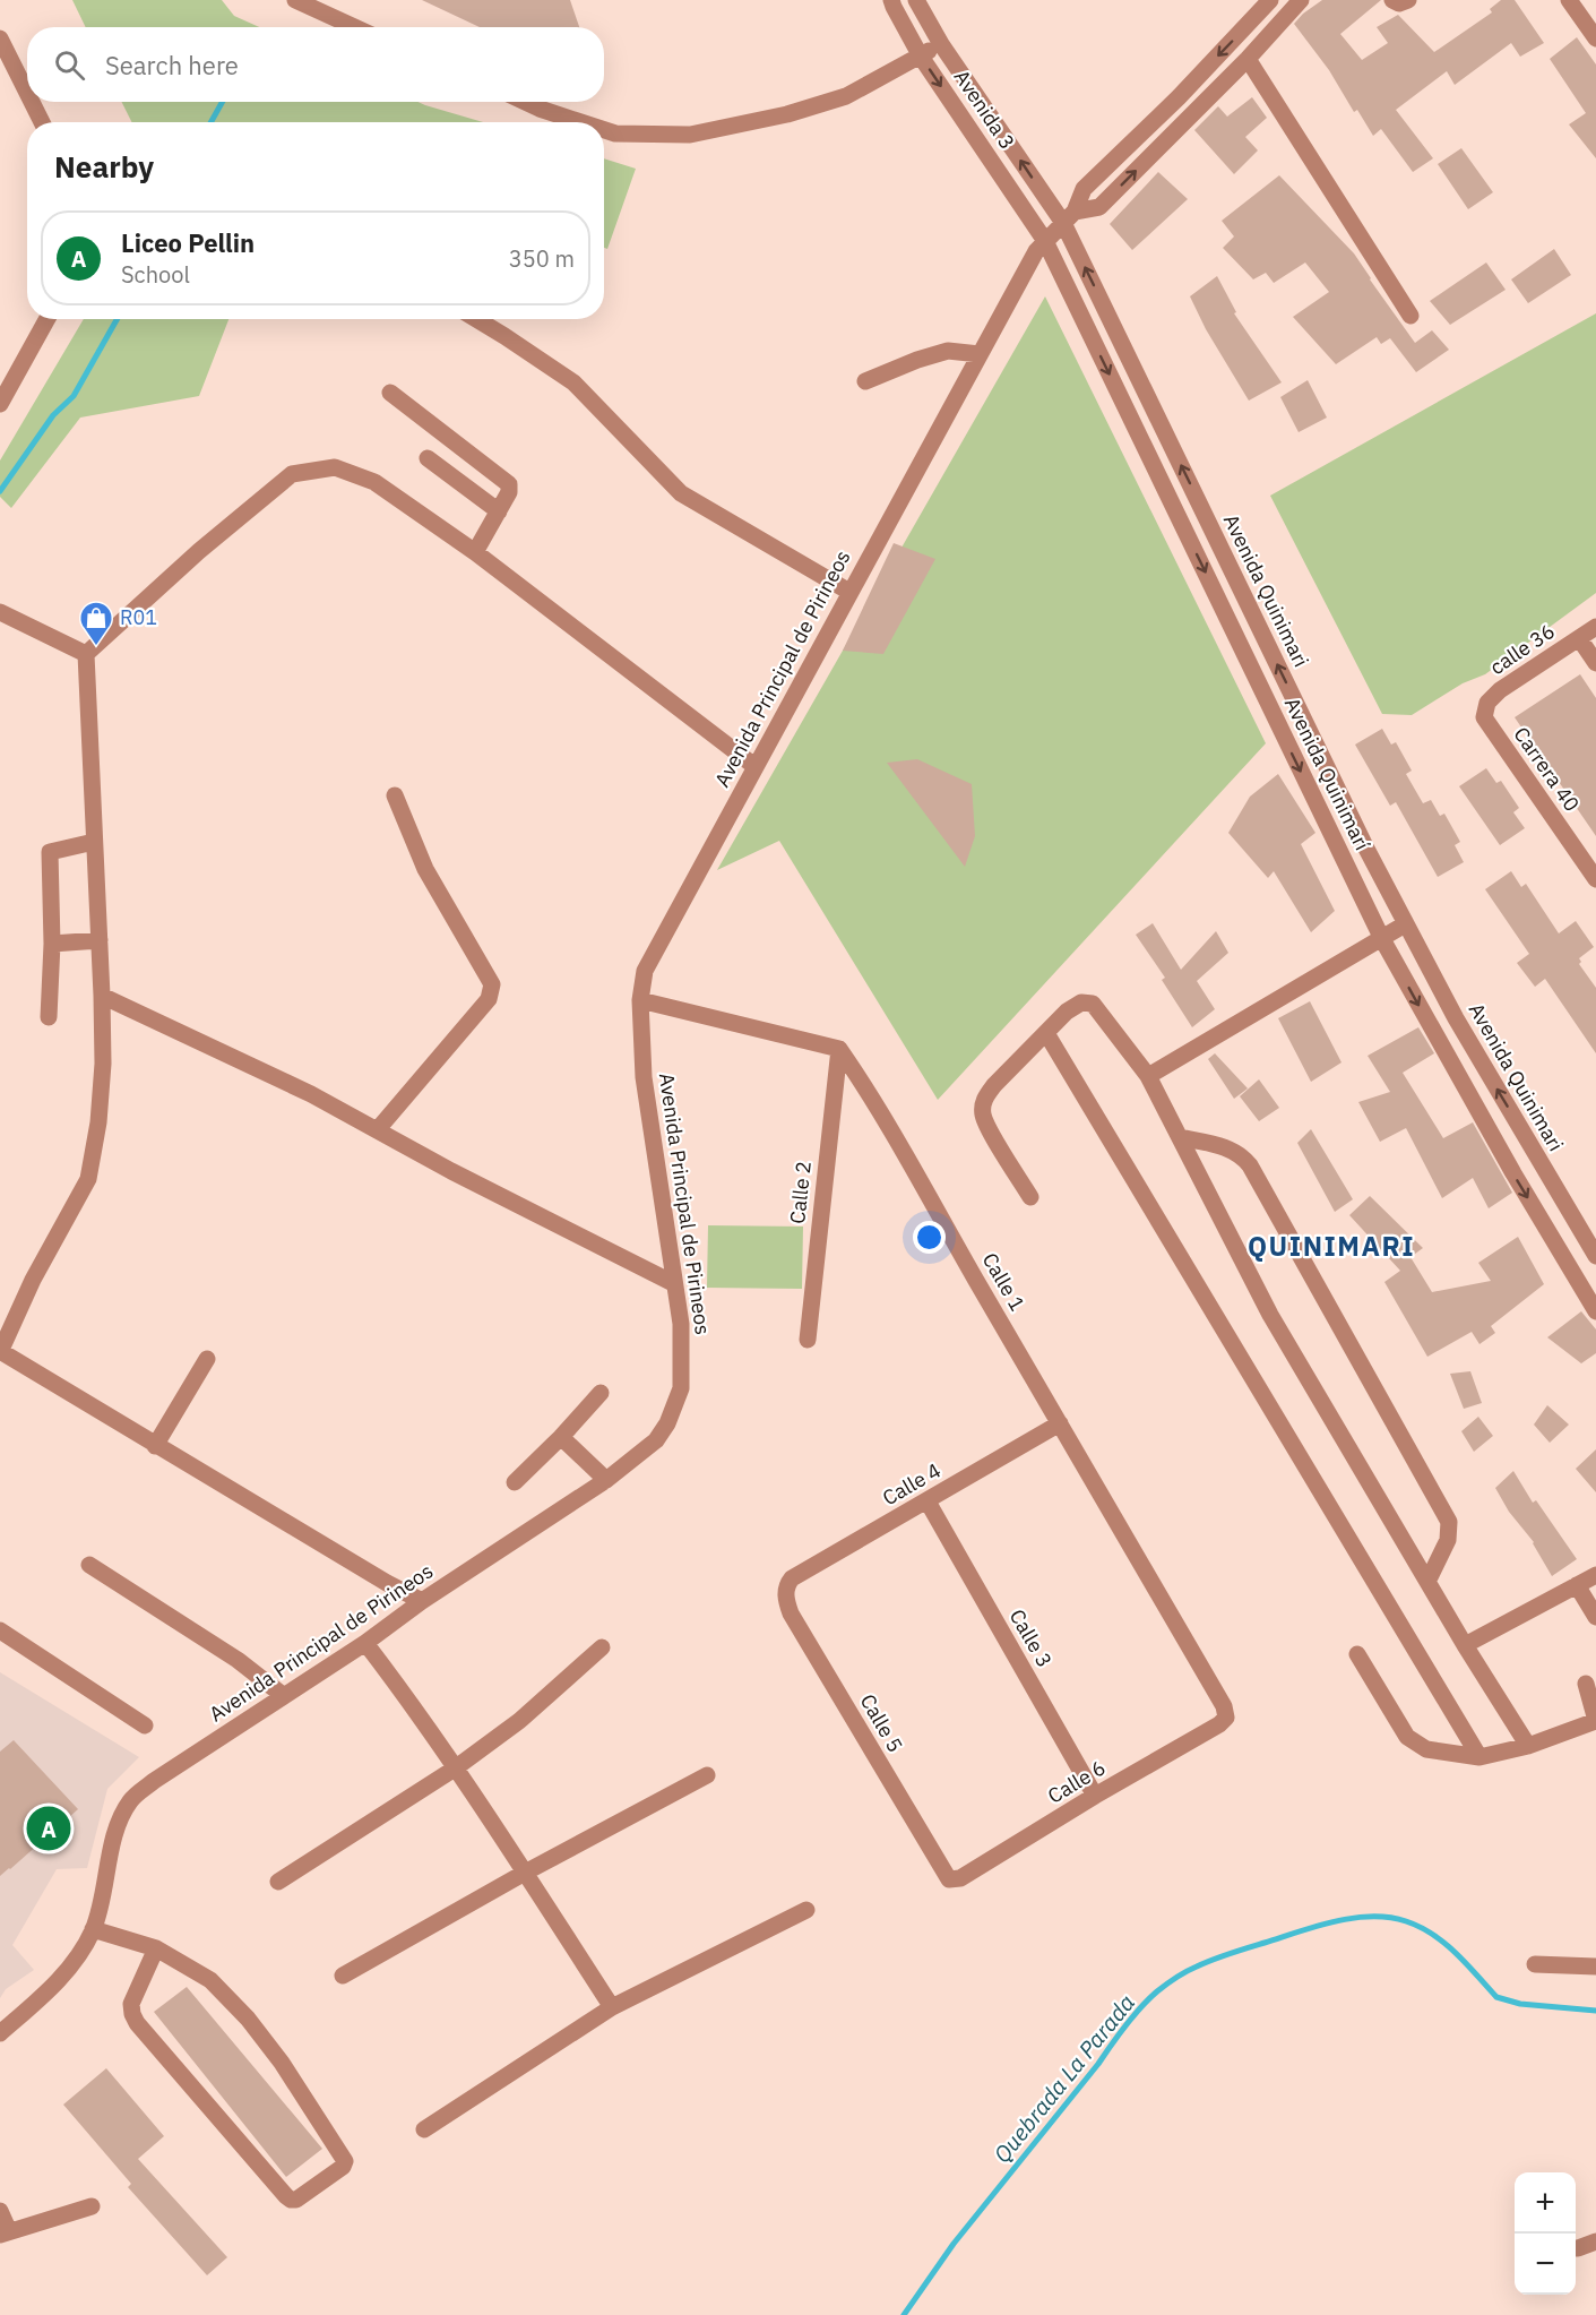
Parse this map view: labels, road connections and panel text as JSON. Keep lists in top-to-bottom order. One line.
{"streets":{"street":["Avenida 3","Avenida Quinimari","calle 36","Avenida Principal de Pirineos","Carrera 40","Avenida Quinimarí","Calle 2","Calle 1","Calle 4","Calle 3","Calle 5","Calle 6"]},"crossings":[["Avenida 3","Avenida Quinimari"],["Avenida 3","Avenida Principal de Pirineos"],["Avenida 3","Avenida Quinimarí"],["Avenida Quinimari","Avenida Principal de Pirineos"],["calle 36","Carrera 40"],["Avenida Principal de Pirineos","Avenida Quinimarí"],["Calle 2","Calle 1"],["Calle 1","Calle 4"],["Calle 1","Calle 6"],["Calle 4","Calle 3"],["Calle 4","Calle 5"],["Calle 3","Calle 6"],["Calle 5","Calle 6"]],"one_way":["Avenida Quinimari","Avenida Quinimarí"],"districts":["QUINIMARI"],"water":["Quebrada La Parada"],"places":{"shop":["R01"]},"page":{"search":"Search here","heading":"Nearby","list":[{"mark":"A","name":"Liceo Pellin","note":"School","value":"350 m"}],"pins":"A","map_buttons":["+","−"]}}
